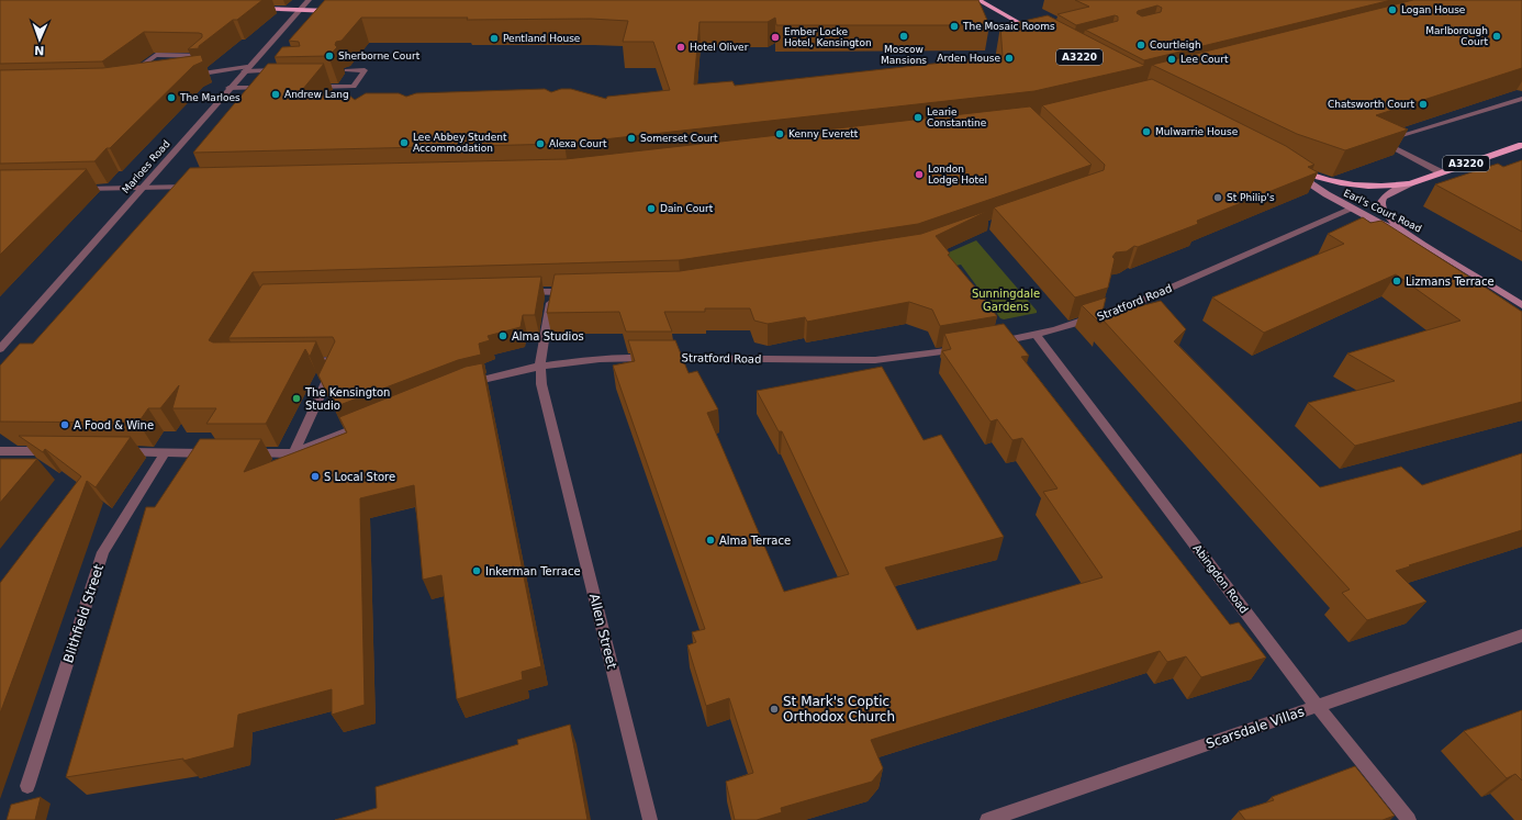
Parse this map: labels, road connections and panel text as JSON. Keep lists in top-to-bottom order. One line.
{"streets":{"highway":["A3220"],"main road":["Earl's Court Road"],"street":["Marloes Road","Stratford Road","Abingdon Road","Blithfield Street","Allen Street","Scarsdale Villas"]},"crossings":[["A3220","Earl's Court Road"],["Earl's Court Road","Stratford Road"],["Stratford Road","Abingdon Road"],["Stratford Road","Allen Street"],["Abingdon Road","Scarsdale Villas"]],"parks":["Sunningdale Gardens"],"places":["Logan House","The Mosaic Rooms","Moscow Mansions","Marlborough Court","Ember Locke Hotel, Kensington","Pentland House","Courtleigh","Hotel Oliver","Sherborne Court","Arden House","Lee Court","Andrew Lang","The Marloes","Chatsworth Court","Learie Constantine","Mulwarrie House","Kenny Everett","Somerset Court","Lee Abbey Student Accommodation","Alexa Court","London Lodge Hotel","St Philip's","Dain Court","Lizmans Terrace","Alma Studios","The Kensington Studio","A Food & Wine","S Local Store","Alma Terrace","Inkerman Terrace","St Mark's Coptic Orthodox Church"],"north":"bottom"}
